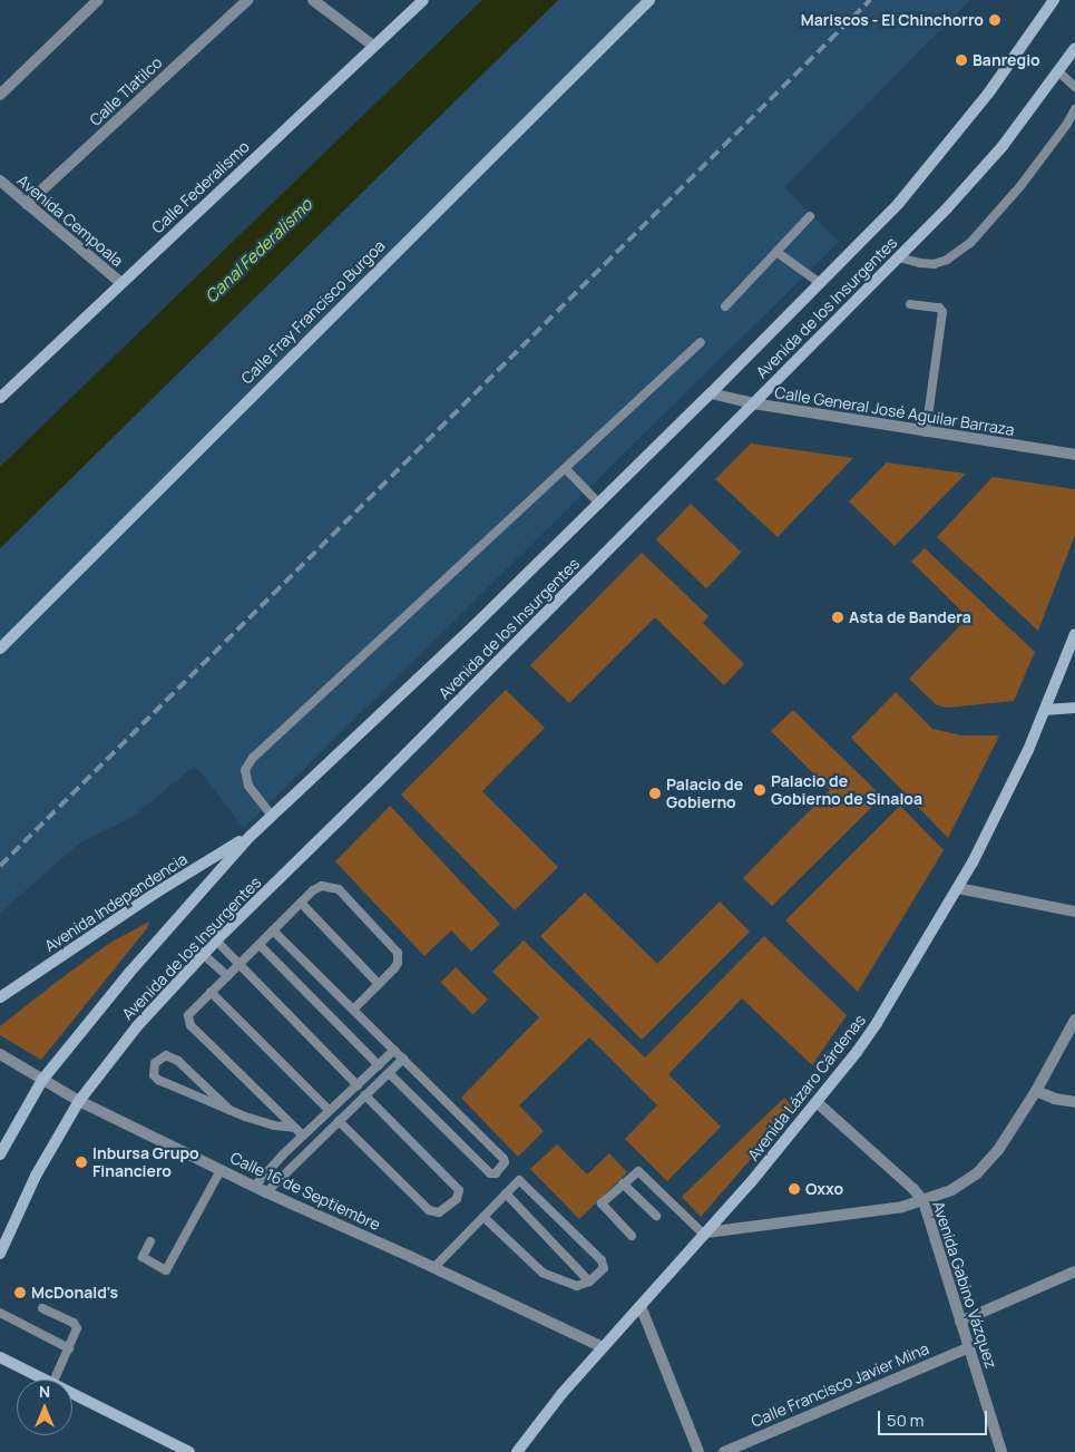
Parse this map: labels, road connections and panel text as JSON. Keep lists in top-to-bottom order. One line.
{"streets":{"main road":["Calle Federalismo","Avenida de los Insurgentes","Calle Fray Francisco Burgoa","Avenida Independencia","Avenida Lázaro Cárdenas"],"street":["Calle Tlatilco","Avenida Cempoala","Calle General José Aguilar Barraza","Calle 16 de Septiembre","Avenida Gabino Vázquez","Calle Francisco Javier Mina"]},"crossings":[["Calle Tlatilco","Avenida Cempoala"],["Calle Federalismo","Avenida Cempoala"],["Avenida de los Insurgentes","Calle General José Aguilar Barraza"],["Avenida de los Insurgentes","Avenida Independencia"],["Avenida de los Insurgentes","Calle 16 de Septiembre"],["Avenida Lázaro Cárdenas","Calle 16 de Septiembre"],["Avenida Lázaro Cárdenas","Avenida Gabino Vázquez"],["Avenida Gabino Vázquez","Calle Francisco Javier Mina"]],"water":["Canal Federalismo"],"places":["Mariscos - El Chinchorro","Banregio","Asta de Bandera","Palacio de Gobierno de Sinaloa","Palacio de Gobierno","Inbursa Grupo Financiero","Oxxo","McDonald's"],"scale_bar":"50 m","north":"top"}
